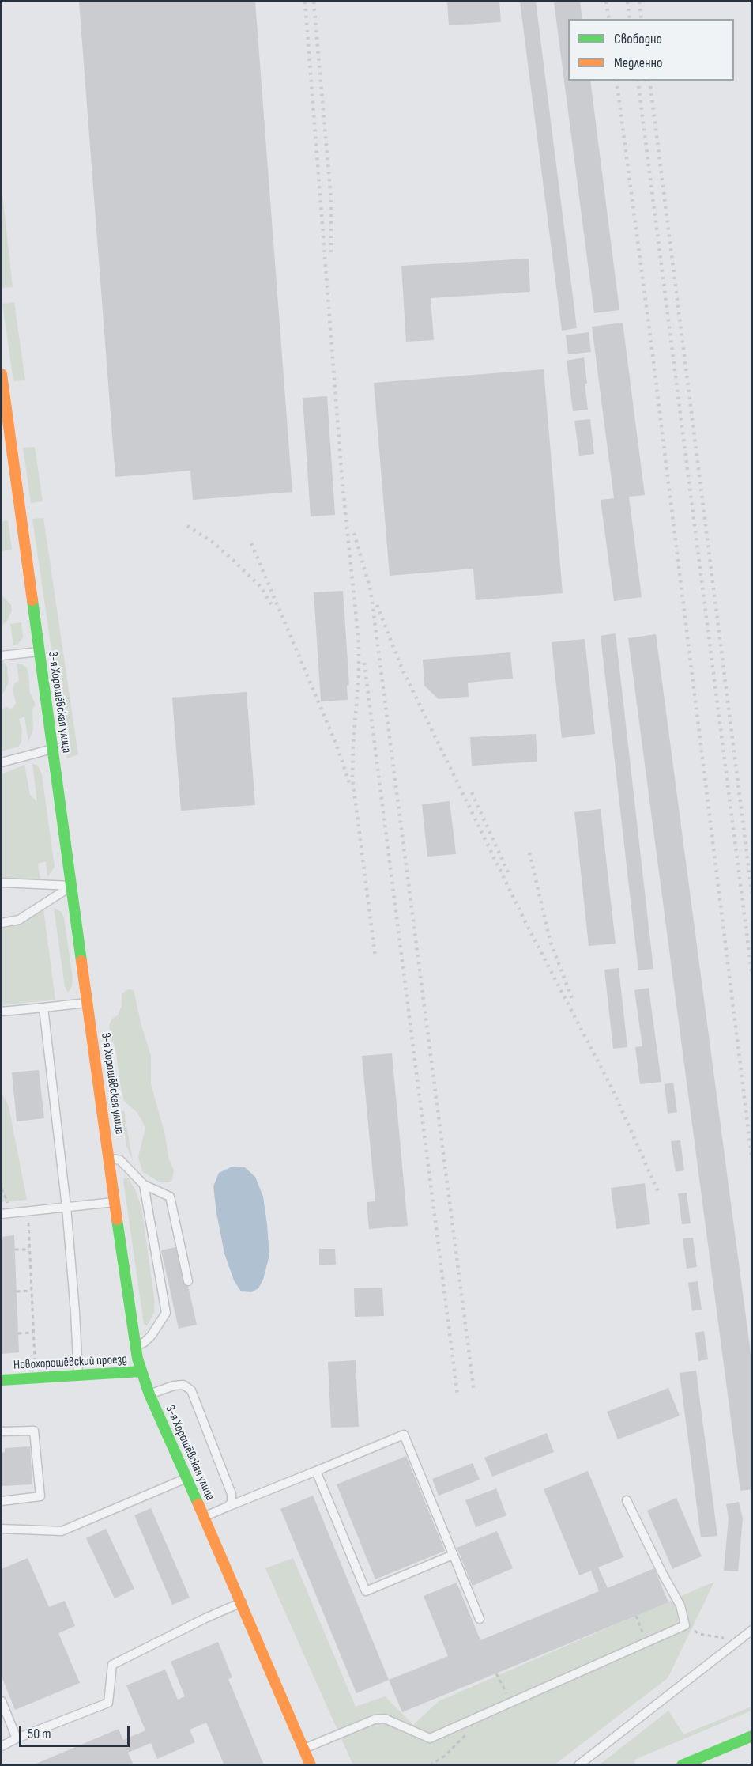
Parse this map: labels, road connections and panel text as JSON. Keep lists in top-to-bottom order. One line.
{"streets":{"street":["3-я Хорошёвская улица","Новохорошёвский проезд"]},"crossings":[["3-я Хорошёвская улица","Новохорошёвский проезд"]],"legend":["Свободно","Медленно"],"scale_bar":"50 m"}
